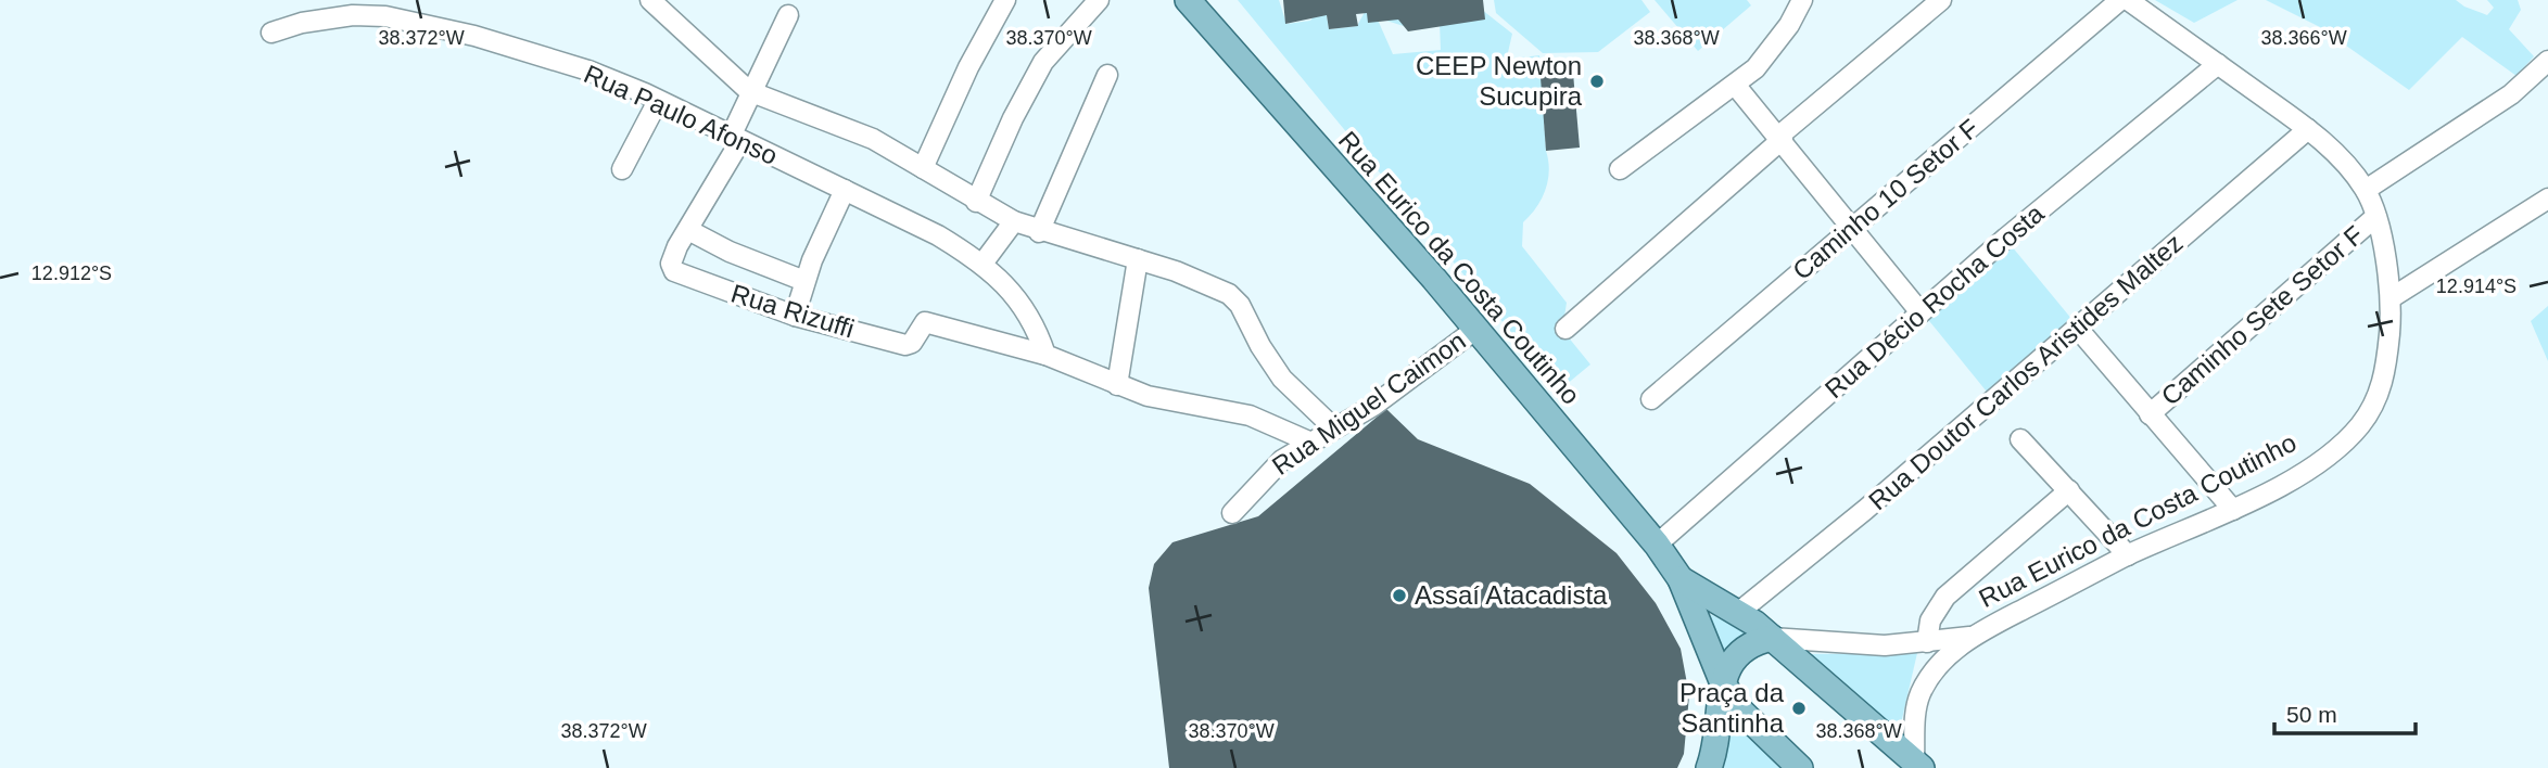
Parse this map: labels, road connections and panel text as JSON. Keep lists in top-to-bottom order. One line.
{"streets":{"main road":["Rua Eurico da Costa Coutinho"],"street":["Rua Paulo Afonso","Caminho 10 Setor F","Rua Décio Rocha Costa","Rua Rizuffi","Caminho Sete Setor F","Rua Doutor Carlos Aristides Maltez","Rua Miguel Caimon"]},"crossings":[["Rua Paulo Afonso","Rua Rizuffi"],["Rua Eurico da Costa Coutinho","Rua Décio Rocha Costa"],["Rua Eurico da Costa Coutinho","Caminho Sete Setor F"],["Rua Eurico da Costa Coutinho","Rua Doutor Carlos Aristides Maltez"],["Rua Eurico da Costa Coutinho","Rua Miguel Caimon"]],"places":["CEEP Newton Sucupira","Assaí Atacadista","Praça da Santinha"],"scale_bar":"50 m","coordinates":["38.368°W","38.372°W","38.370°W","38.366°W","12.912°S","12.914°S"]}
